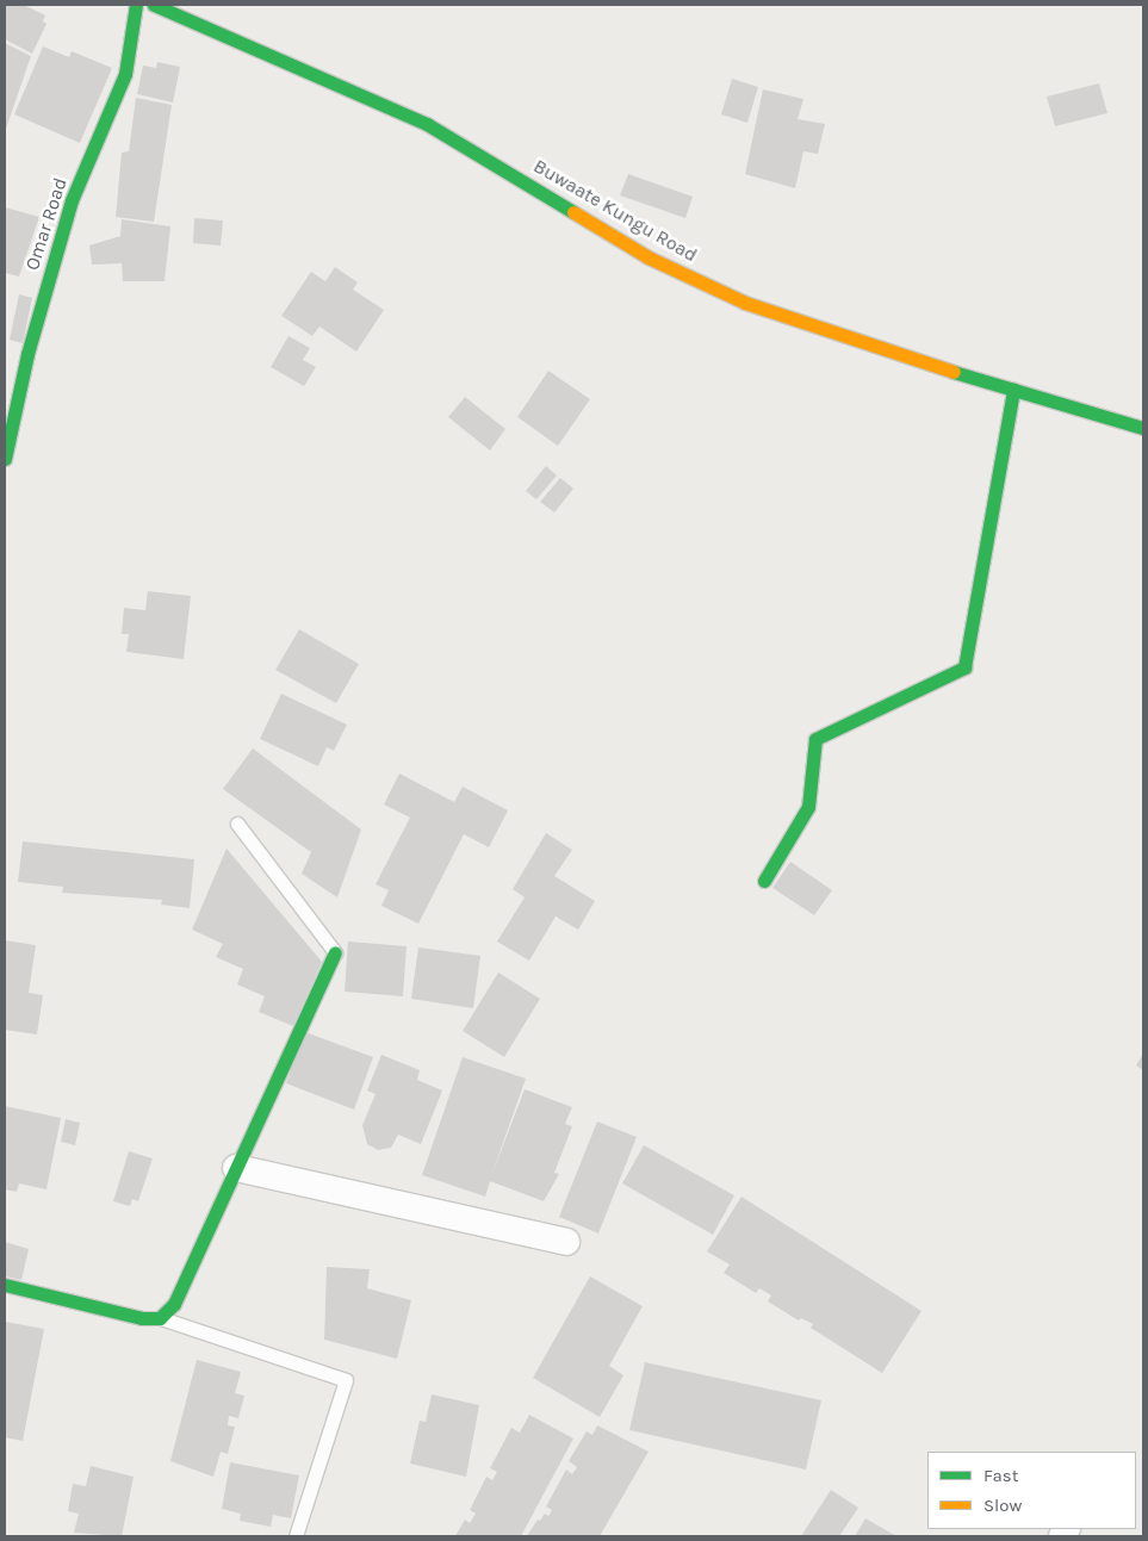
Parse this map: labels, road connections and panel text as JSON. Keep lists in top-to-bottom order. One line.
{"streets":{"street":["Buwaate Kungu Road","Omar Road"]},"legend":["Fast","Slow"]}
